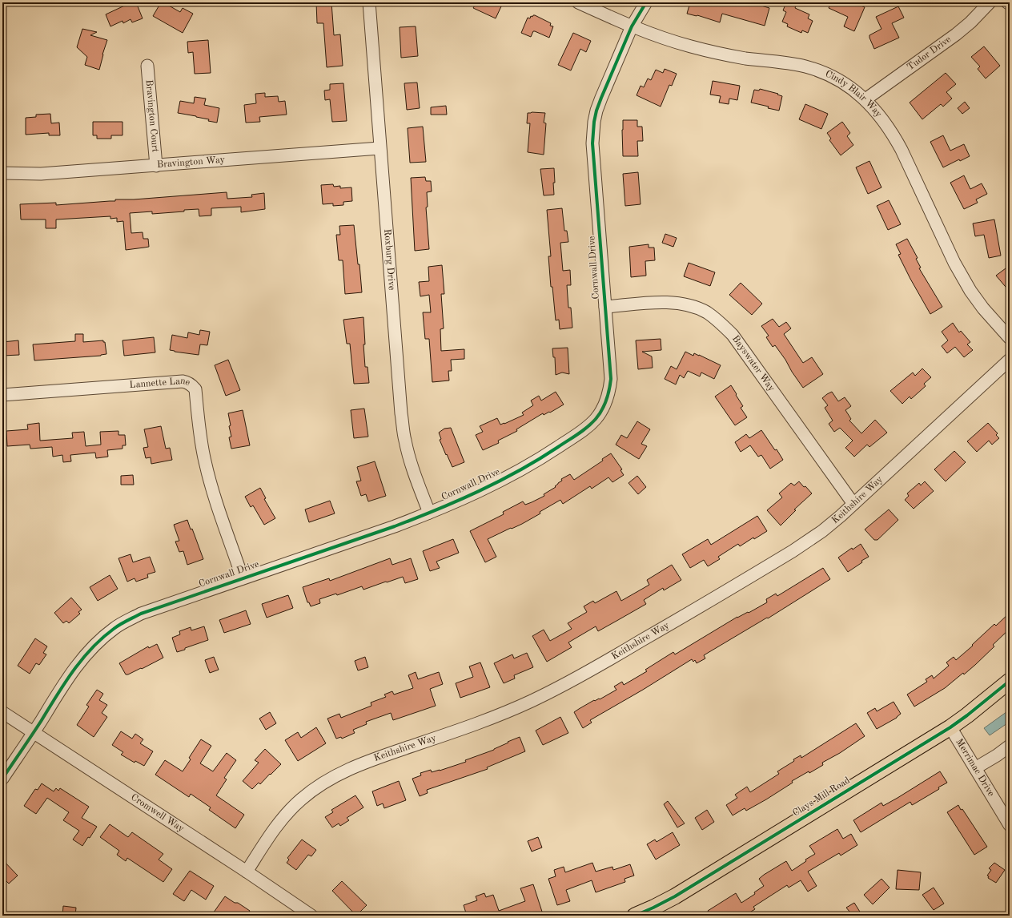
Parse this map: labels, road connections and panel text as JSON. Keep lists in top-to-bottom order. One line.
{"streets":{"main road":["Clays Mill Road"],"street":["Tudor Drive","Cindy Blair Way","Bravington Court","Bravington Way","Roxburg Drive","Cornwall Drive","Bayswater Way","Lannette Lane","Keithshire Way","Merrimac Drive","Cromwell Way"]},"crossings":[["Tudor Drive","Cindy Blair Way"],["Cindy Blair Way","Cornwall Drive"],["Bravington Court","Bravington Way"],["Bravington Way","Roxburg Drive"],["Roxburg Drive","Cornwall Drive"],["Cornwall Drive","Bayswater Way"],["Cornwall Drive","Lannette Lane"],["Cornwall Drive","Cromwell Way"],["Bayswater Way","Keithshire Way"],["Keithshire Way","Cromwell Way"],["Merrimac Drive","Clays Mill Road"]]}
